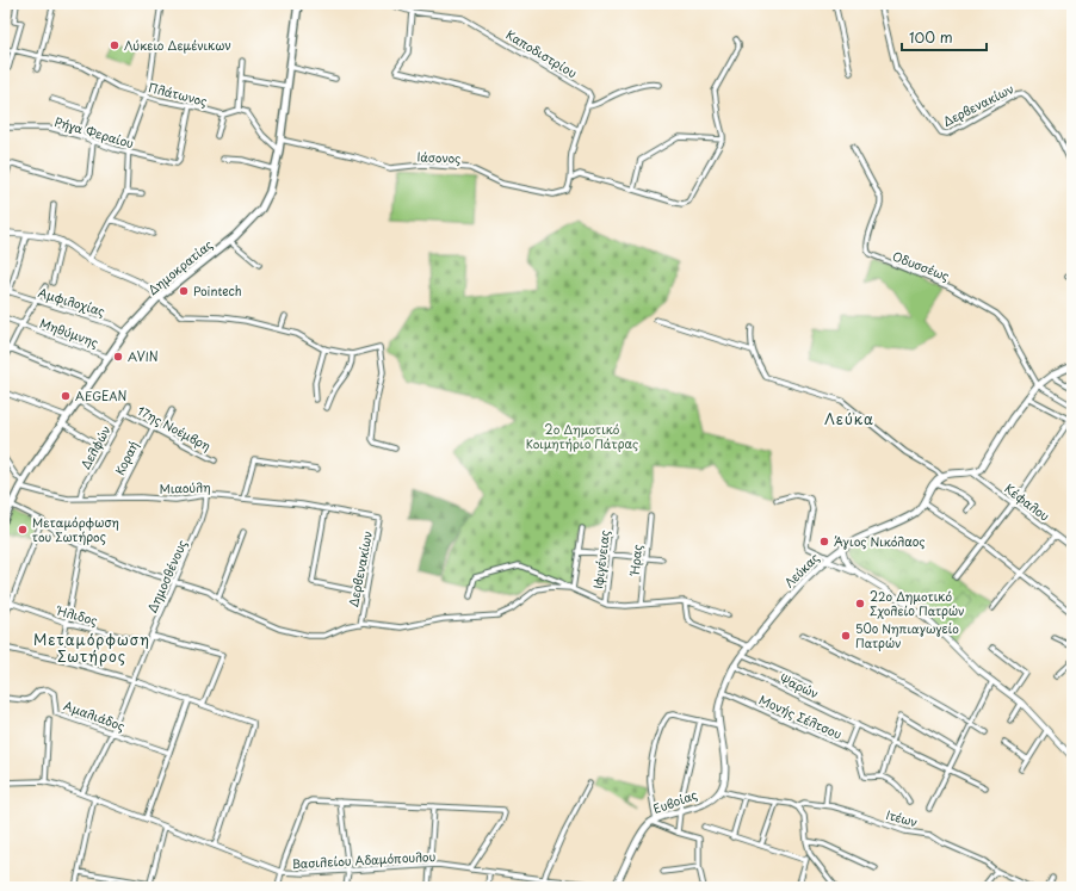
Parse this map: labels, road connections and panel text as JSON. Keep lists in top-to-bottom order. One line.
{"streets":{"main road":["Δημοκρατίας","Λεύκας","Ευβοίας"],"street":["Καποδιστρίου","Πλάτωνος","Δερβενακίων","Ρήγα Φεραίου","Ιάσονος","Οδυσσέως","Αμφιλοχίας","Μηθύμνης","17ης Νοέμβρη","Δελφών","Κοραή","Μιαούλη","Κέφαλου","Ιφιγένειας","Ήρας","Δημοσθένους","Ήλιδος","Ψαρών","Αμαλιάδος","Μονής Σέλτσου","Ιτέων","Βασιλείου Αδαμόπουλου"]},"crossings":[["Πλάτωνος","Ρήγα Φεραίου"],["Δερβενακίων","Μιαούλη"],["Ιάσονος","Δημοκρατίας"],["Δημοκρατίας","Αμφιλοχίας"],["Δημοκρατίας","Μηθύμνης"],["Δημοκρατίας","Μιαούλη"],["17ης Νοέμβρη","Δελφών"],["17ης Νοέμβρη","Κοραή"],["Δελφών","Μιαούλη"],["Κοραή","Μιαούλη"],["Μιαούλη","Δημοσθένους"],["Λεύκας","Ψαρών"],["Λεύκας","Μονής Σέλτσου"],["Λεύκας","Ευβοίας"],["Λεύκας","Ιτέων"],["Δημοσθένους","Ήλιδος"],["Δημοσθένους","Αμαλιάδος"],["Δημοσθένους","Βασιλείου Αδαμόπουλου"],["Ψαρών","Μονής Σέλτσου"],["Ευβοίας","Ιτέων"],["Ευβοίας","Βασιλείου Αδαμόπουλου"]],"districts":["Λεύκα","Μεταμόρφωση Σωτήρος"],"parks":["2o Δημοτικό Κοιμητήριο Πάτρας"],"places":["Λύκειο Δεμένικων","Pointech","AVIN","AEGEAN","Μεταμόρφωση του Σωτήρος","Άγιος Νικόλαος","22ο Δημοτικό Σχολείο Πατρών","50o Νηπιαγωγείο Πατρών"],"scale_bar":"100 m"}
